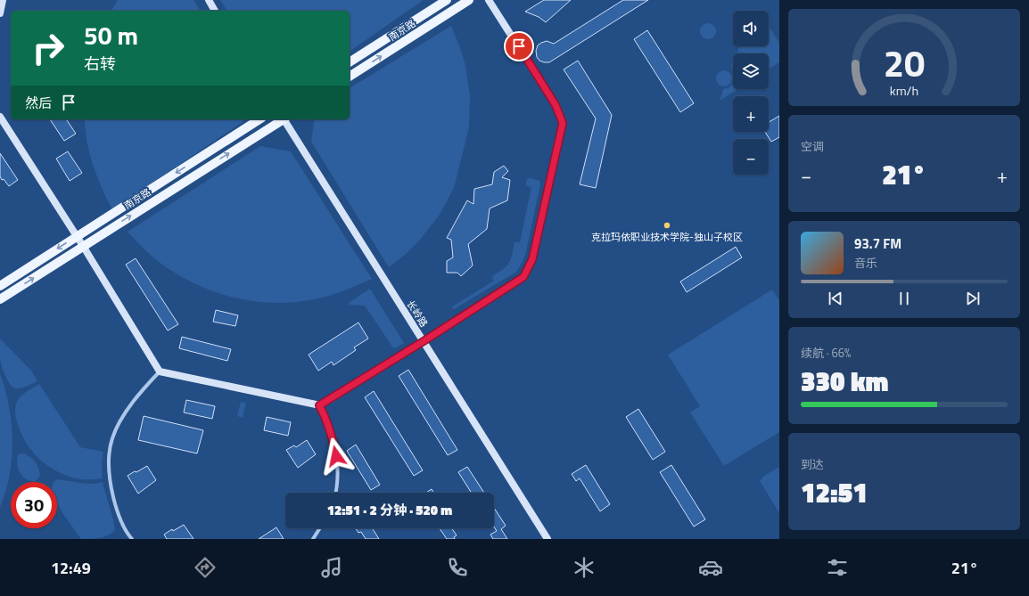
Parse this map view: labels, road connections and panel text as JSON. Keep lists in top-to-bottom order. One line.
{"streets":{"main road":["南京路"],"street":["长岭路"]},"places":["克拉玛依职业技术学院-独山子校区"],"page":{"map_buttons":["+","−"],"turn":["50 m","右转"],"then":"然后","tile":["空调",["续航 · 66%","330 km"],["到达","12:51"]],"heat":["−","21°","+"],"song":["93.7 FM","音乐"],"limit":"30","trip":"12:51 · 2 分钟 · 520 m","tabs":["12:49","21°"],"gauge":["20","km/h"]}}
